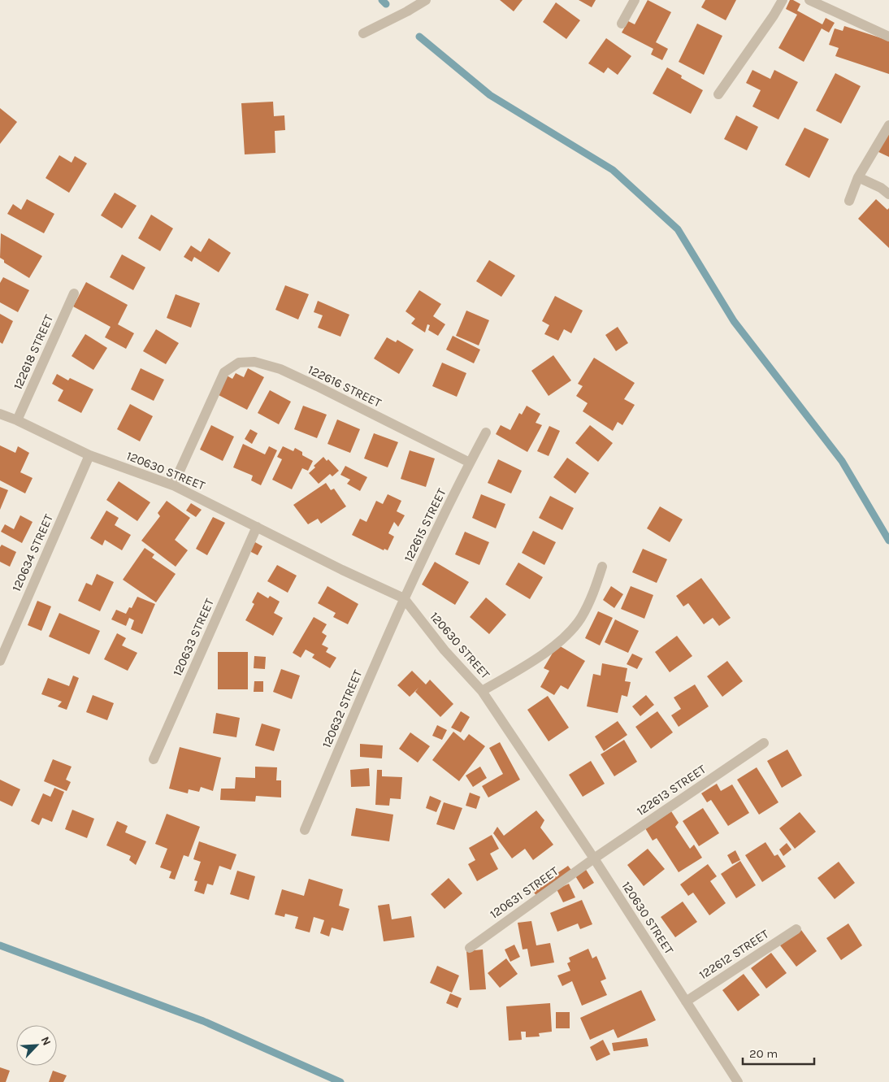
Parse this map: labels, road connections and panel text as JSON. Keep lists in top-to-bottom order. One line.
{"streets":{"street":["122618 STREET","122616 STREET","120630 STREET","122615 STREET","120634 STREET","120633 STREET","120632 STREET","122613 STREET","120631 STREET","122612 STREET"]},"crossings":[["122618 STREET","120630 STREET"],["122616 STREET","120630 STREET"],["122616 STREET","122615 STREET"],["120630 STREET","122615 STREET"],["120630 STREET","120634 STREET"],["120630 STREET","120633 STREET"],["120630 STREET","120632 STREET"],["120630 STREET","122613 STREET"],["120630 STREET","120631 STREET"],["120630 STREET","122612 STREET"],["122615 STREET","120632 STREET"],["122613 STREET","120631 STREET"]],"scale_bar":"20 m","north":"top right"}
